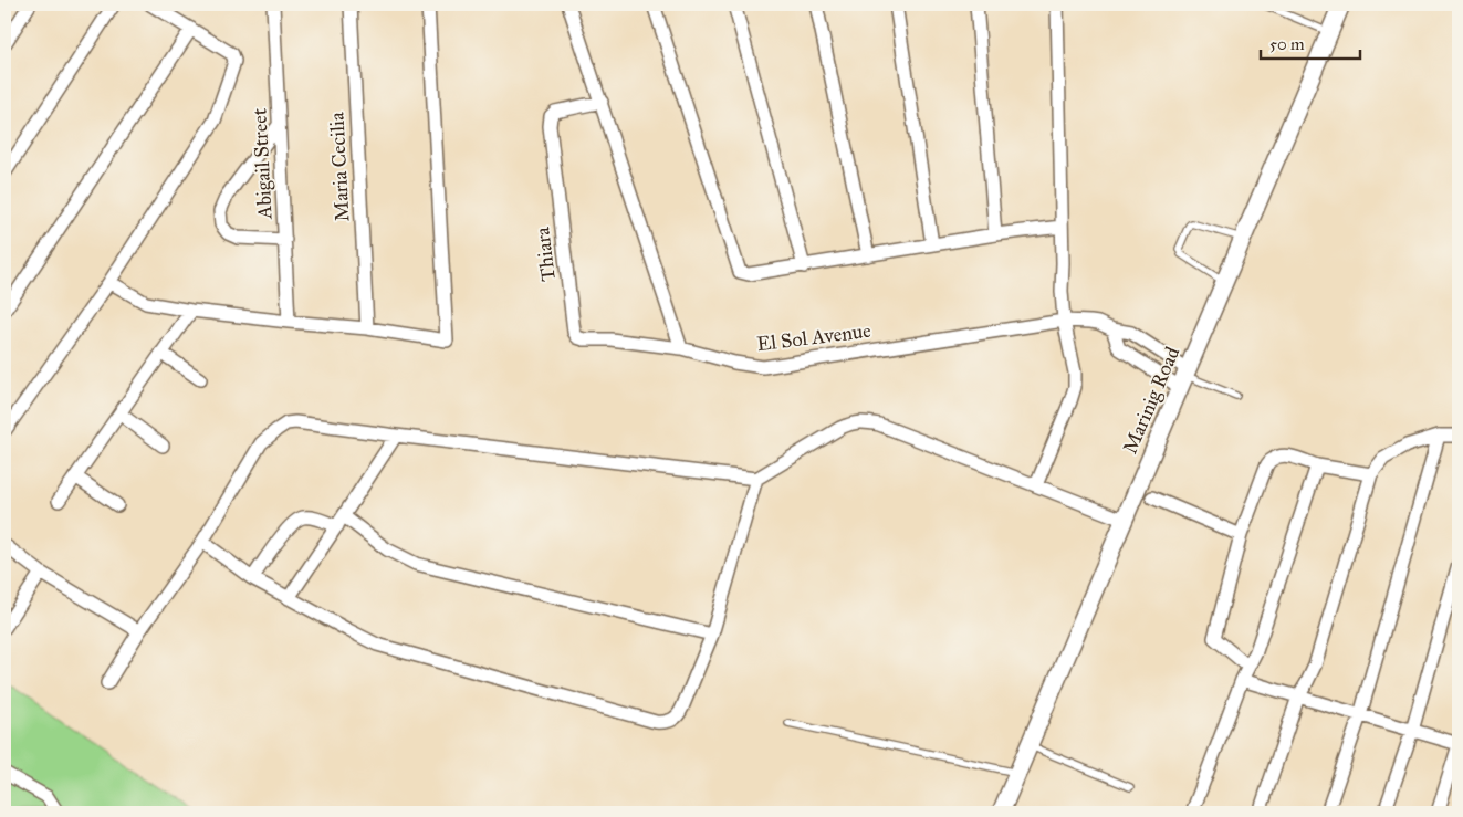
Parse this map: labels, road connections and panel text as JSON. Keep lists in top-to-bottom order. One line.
{"streets":{"street":["Abigail Street","Maria Cecilia","Thiara","El Sol Avenue","Marinig Road"]},"crossings":[["Thiara","El Sol Avenue"],["El Sol Avenue","Marinig Road"]],"scale_bar":"50 m"}
